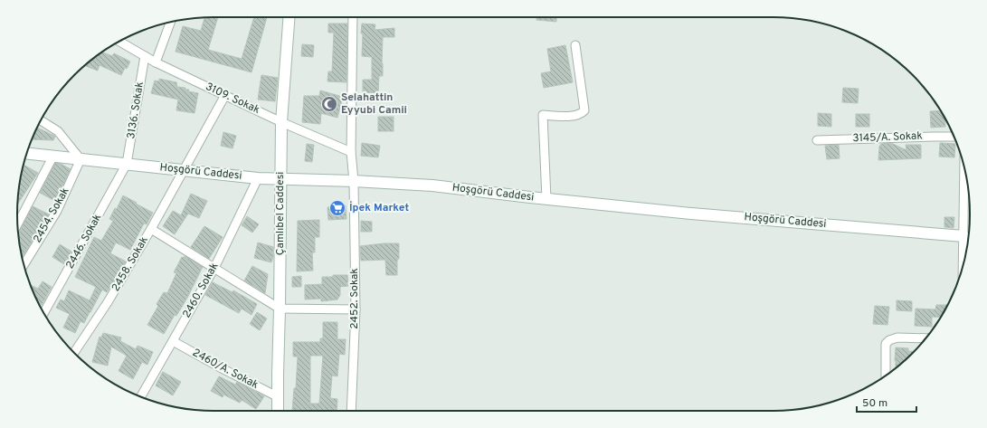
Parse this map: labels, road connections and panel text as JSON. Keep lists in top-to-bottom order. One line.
{"streets":{"street":["3109. Sokak","3136. Sokak","3145/A. Sokak","Hoşgörü Caddesi","Çamlıbel Caddesi","2454. Sokak","2446. Sokak","2458. Sokak","2460. Sokak","2452. Sokak","2460/A. Sokak"]},"crossings":[["3109. Sokak","3136. Sokak"],["3109. Sokak","Çamlıbel Caddesi"],["3109. Sokak","2458. Sokak"],["3109. Sokak","2452. Sokak"],["3136. Sokak","Hoşgörü Caddesi"],["3136. Sokak","2446. Sokak"],["Hoşgörü Caddesi","Çamlıbel Caddesi"],["Hoşgörü Caddesi","2454. Sokak"],["Hoşgörü Caddesi","2446. Sokak"],["Hoşgörü Caddesi","2458. Sokak"],["Hoşgörü Caddesi","2460. Sokak"],["Hoşgörü Caddesi","2452. Sokak"],["Çamlıbel Caddesi","2460/A. Sokak"],["2460. Sokak","2460/A. Sokak"]],"places":{"mosque":["Selahattin Eyyubi Camii"],"supermarket":["İpek Market"]},"scale_bar":"50 m"}
